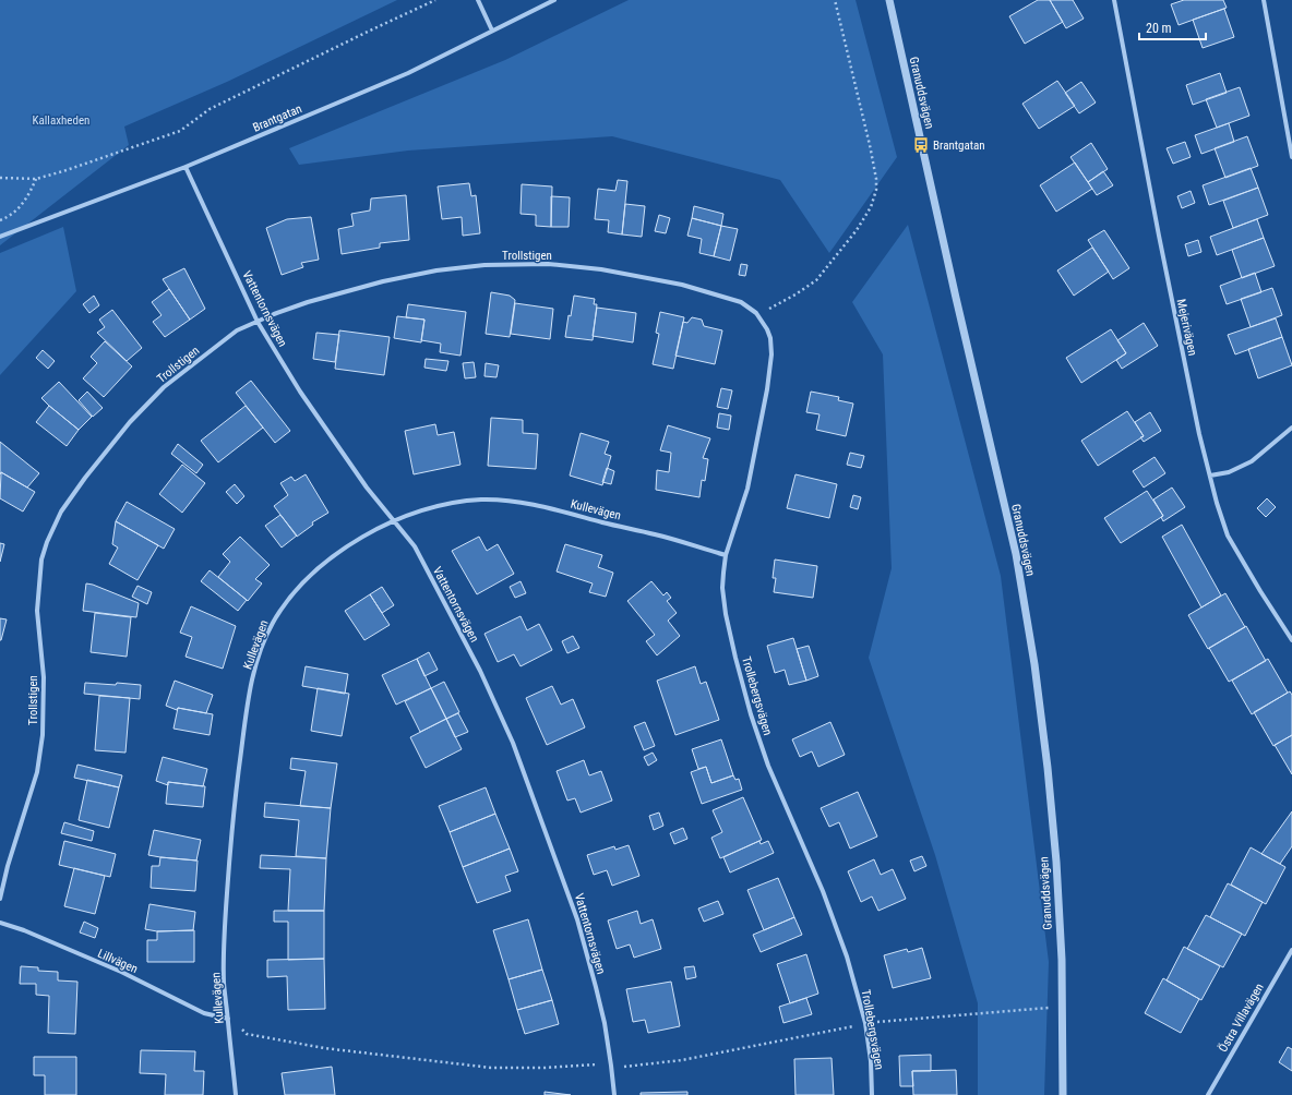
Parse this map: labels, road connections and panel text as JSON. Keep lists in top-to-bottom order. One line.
{"streets":{"street":["Granuddsvägen","Brantgatan","Trollstigen","Vattentornsvägen","Mejerivägen","Kullevägen","Trollebergsvägen","Lillvägen","Östra Villavägen"]},"crossings":[["Brantgatan","Vattentornsvägen"],["Trollstigen","Vattentornsvägen"],["Trollstigen","Trollebergsvägen"],["Vattentornsvägen","Kullevägen"],["Kullevägen","Trollebergsvägen"],["Kullevägen","Lillvägen"]],"parks":["Kallaxheden"],"places":{"bus stop":["Brantgatan"]},"scale_bar":"20 m"}
